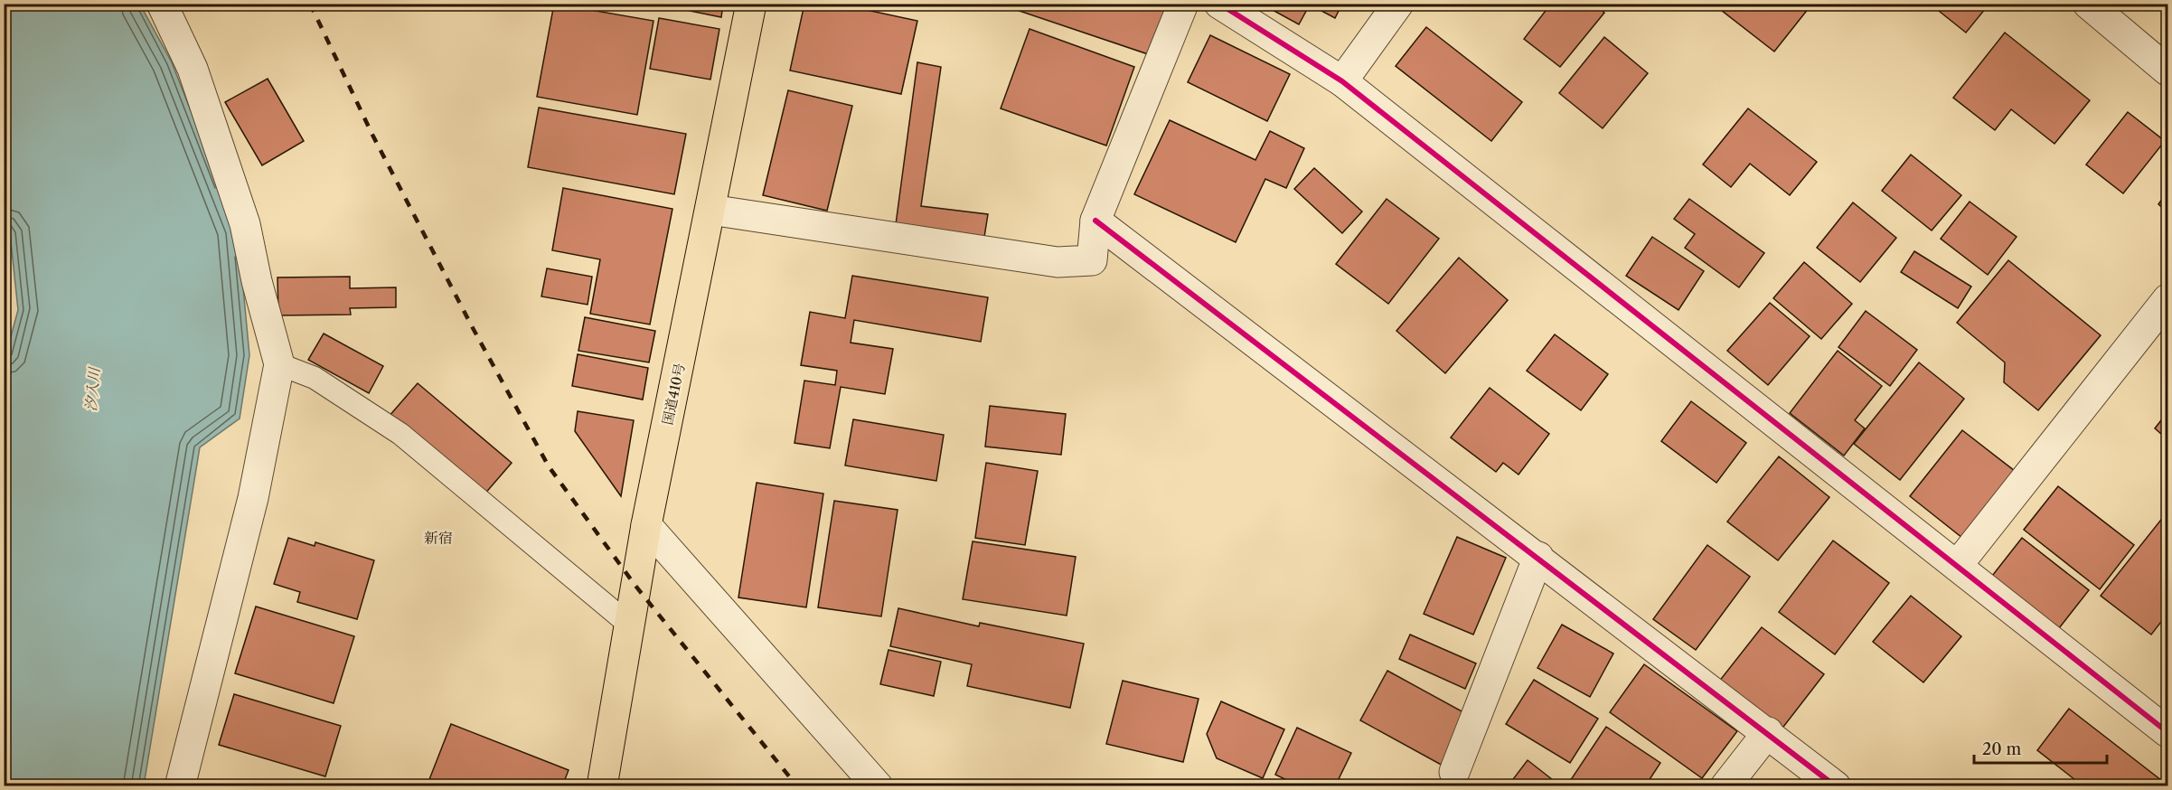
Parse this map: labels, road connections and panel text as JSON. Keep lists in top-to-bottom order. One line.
{"streets":{"highway":["国道410号"]},"districts":["新宿"],"water":["汐入川"],"scale_bar":"20 m"}
